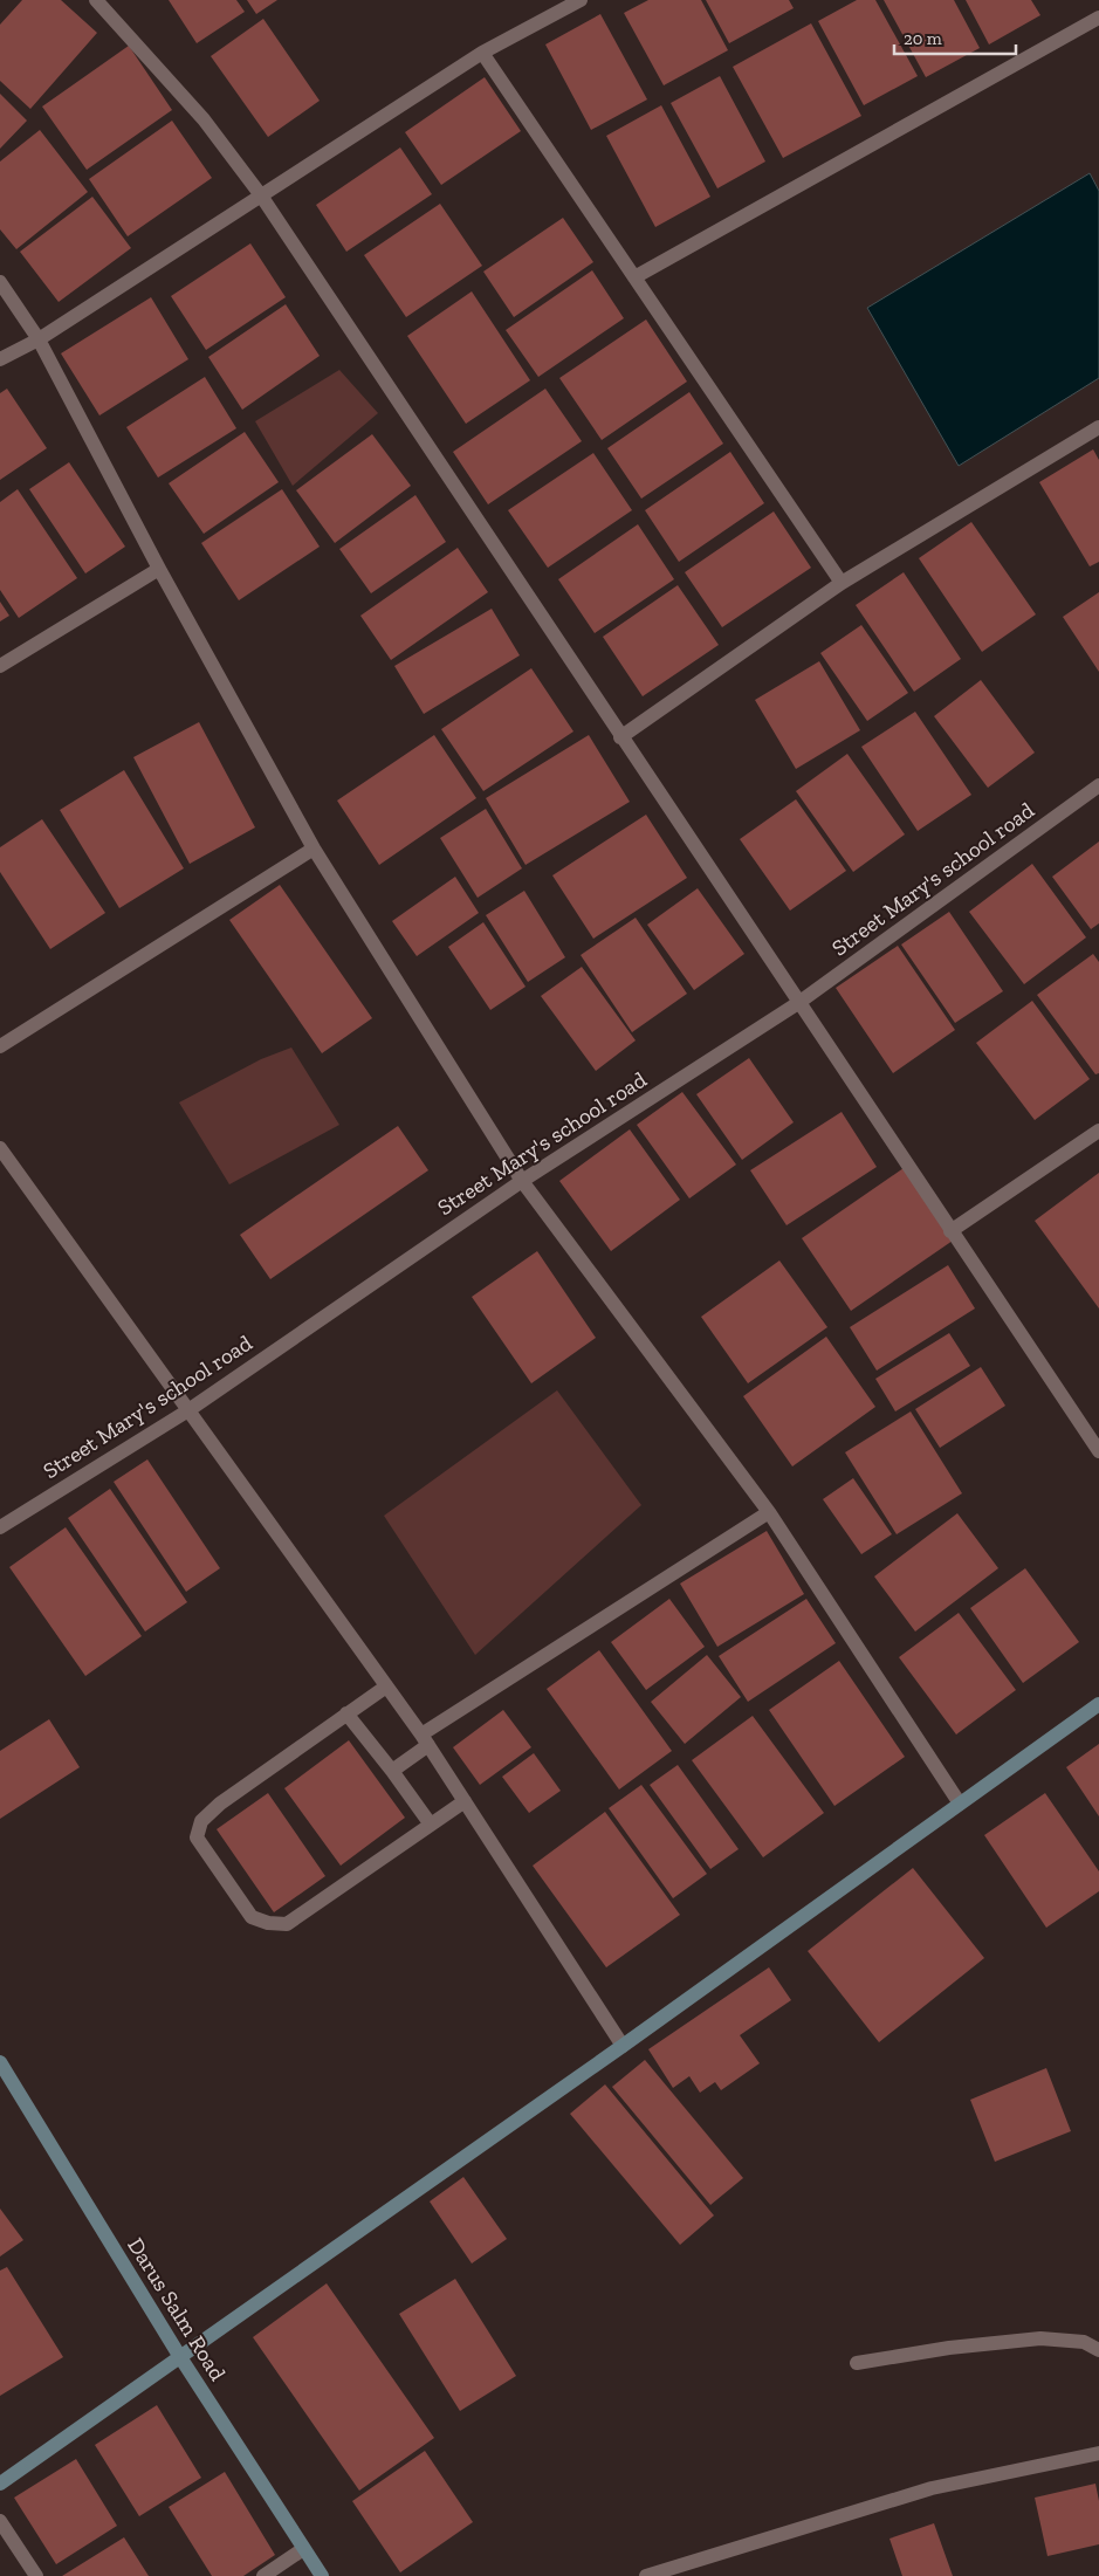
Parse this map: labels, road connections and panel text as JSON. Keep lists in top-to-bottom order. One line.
{"streets":{"main road":["Darus Salm Road"],"street":["Street Mary's school road"]},"scale_bar":"20 m"}
